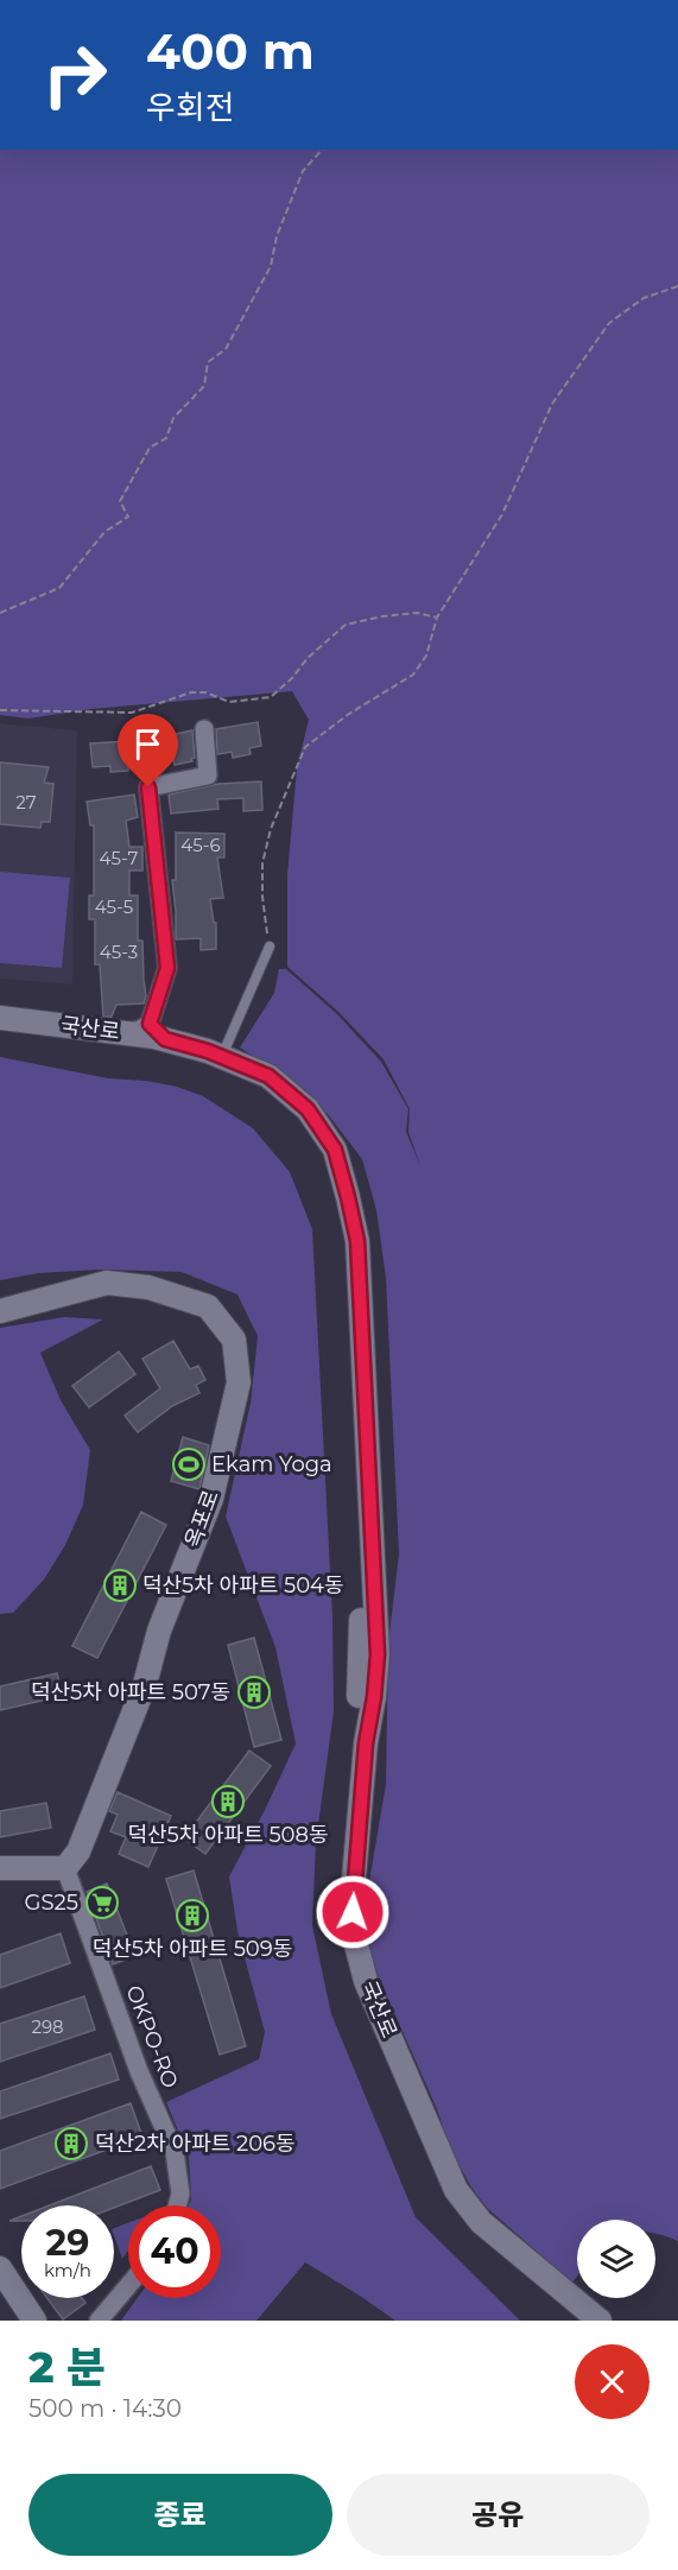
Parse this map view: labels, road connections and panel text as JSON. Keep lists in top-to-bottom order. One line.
{"streets":{"street":["국산로","옥포로","OKPO-RO"]},"crossings":[["옥포로","OKPO-RO"]],"places":{"sports":["Ekam Yoga"],"building":["덕산5차 아파트 504동","덕산5차 아파트 507동","덕산5차 아파트 508동","덕산5차 아파트 509동","덕산2차 아파트 206동"],"supermarket":["GS25"]},"house_numbers":["27","45-6","45-7","45-5","45-3","298"],"page":{"turn":["400 m","우회전"],"speed":"29 km/h","limit":"40","heading":["2 분","500 m · 14:30"],"buttons":["종료","공유"]}}
